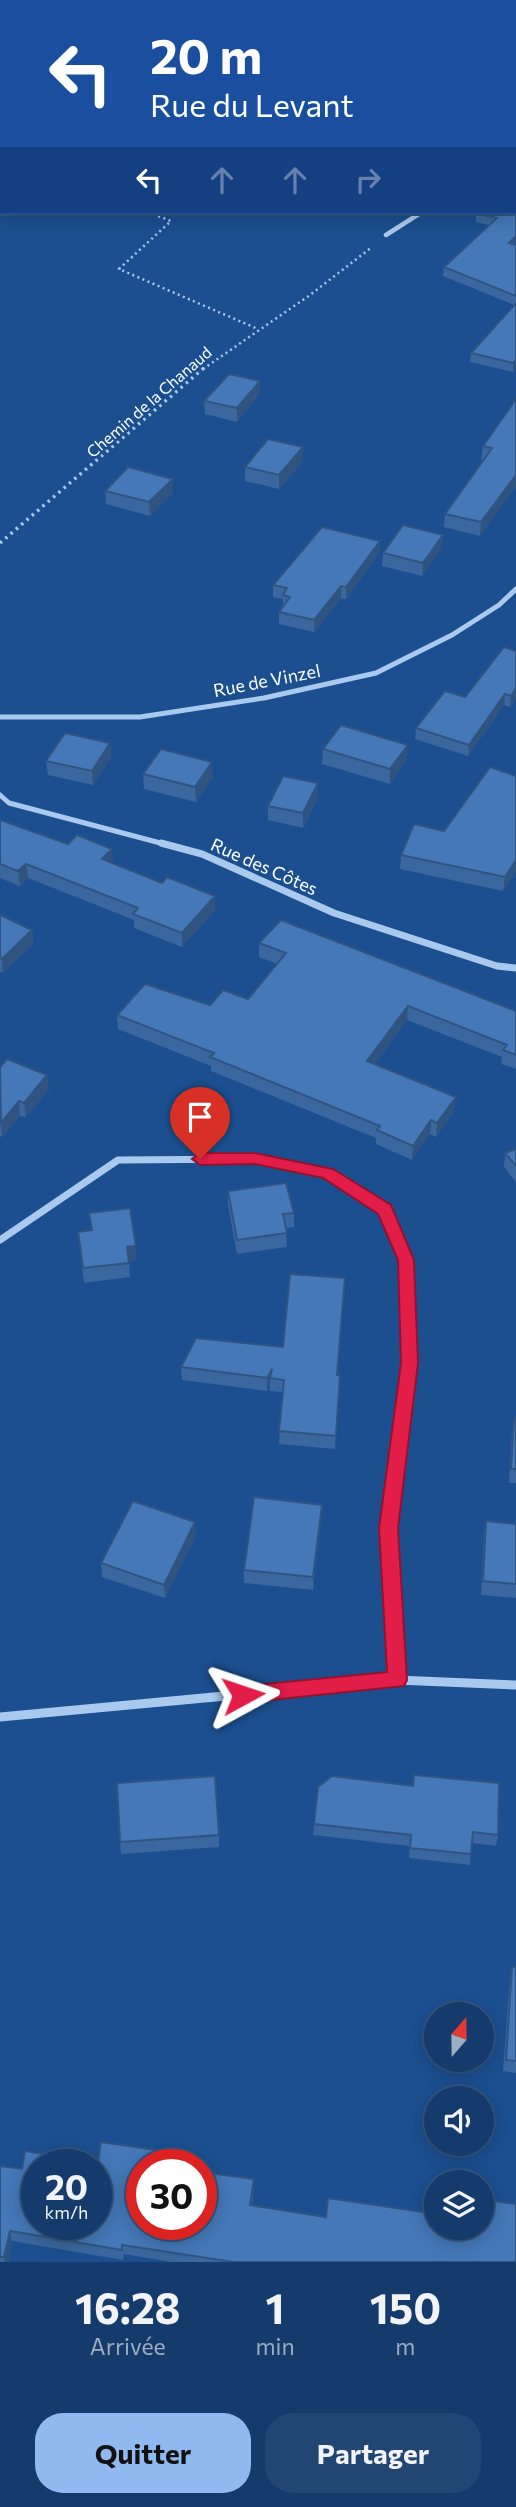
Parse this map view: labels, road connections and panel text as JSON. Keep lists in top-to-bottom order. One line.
{"streets":{"street":["Rue de Vinzel","Rue des Côtes"],"path":["Chemin de la Chanaud"]},"north":"top","page":{"turn":["20 m","Rue du Levant"],"speed":"20 km/h","limit":"30","eta":["16:28","Arrivée","1","min","150","m"],"buttons":["Quitter","Partager"]}}
